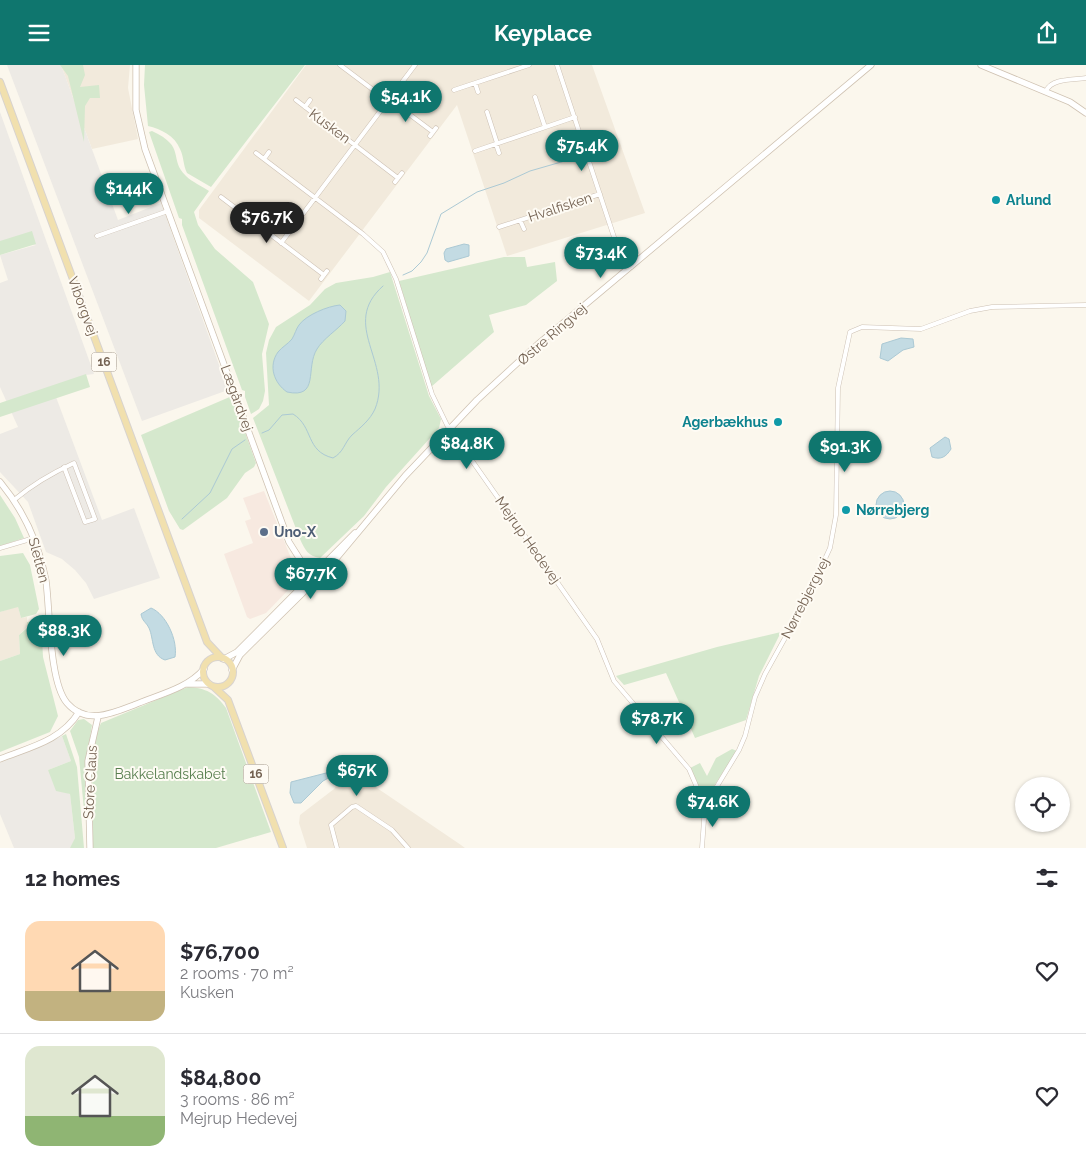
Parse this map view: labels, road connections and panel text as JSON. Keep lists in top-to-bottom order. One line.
{"streets":{"main road":["Viborgvej","16"],"street":["Kusken","Hvalfisken","Østre Ringvej","Lægårdvej","Mejrup Hedevej","Sletten","Nørrebjergvej","Store Claus"]},"crossings":[["Kusken","Mejrup Hedevej"],["Hvalfisken","Østre Ringvej"],["Viborgvej","Østre Ringvej"],["Viborgvej","16"],["Østre Ringvej","16"],["Østre Ringvej","Lægårdvej"],["Østre Ringvej","Mejrup Hedevej"],["Mejrup Hedevej","Nørrebjergvej"]],"parks":["Bakkelandskabet"],"places":["Arlund","Agerbækhus","Nørrebjerg","Uno-X"],"page":{"header":"Keyplace","price":["$54.1K","$75.4K","$144K","$76.7K","$73.4K","$84.8K","$91.3K","$67.7K","$88.3K","$78.7K","$67K","$74.6K"],"heading":"12 homes","list":[{"name":"$76,700","note":"2 rooms · 70 m² · Kusken"},{"name":"$84,800","note":"3 rooms · 86 m² · Mejrup Hedevej"}]}}
